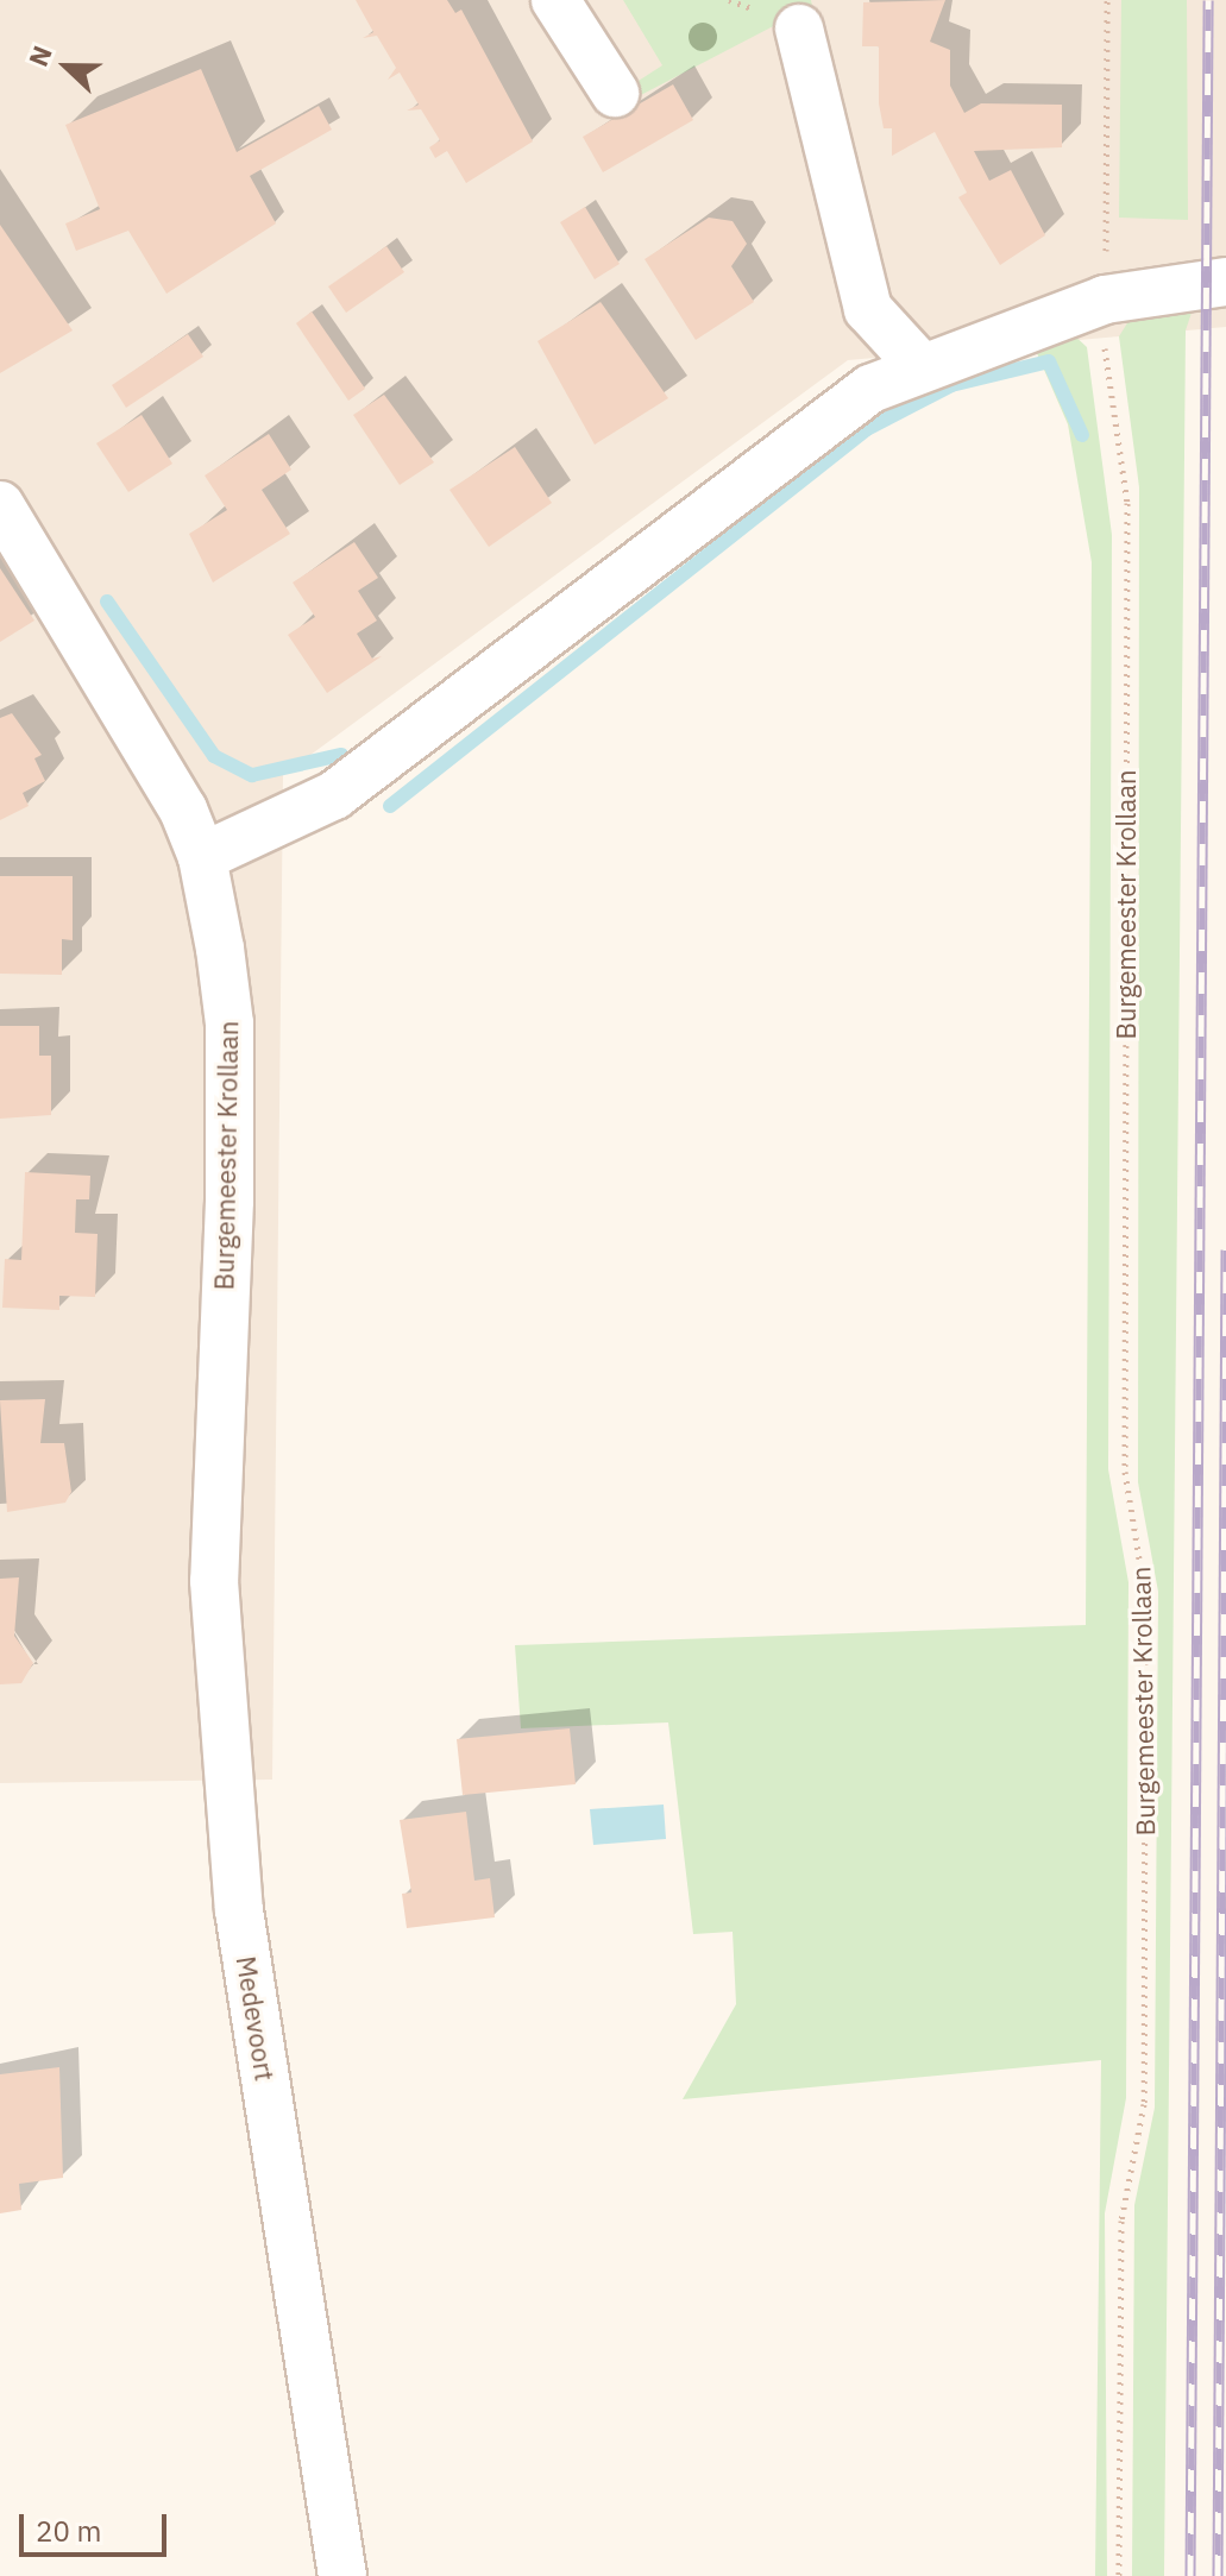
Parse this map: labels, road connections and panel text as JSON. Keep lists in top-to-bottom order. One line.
{"streets":{"street":["Burgemeester Krollaan","Medevoort"]},"crossings":[["Burgemeester Krollaan","Medevoort"]],"scale_bar":"20 m","north":"left"}
